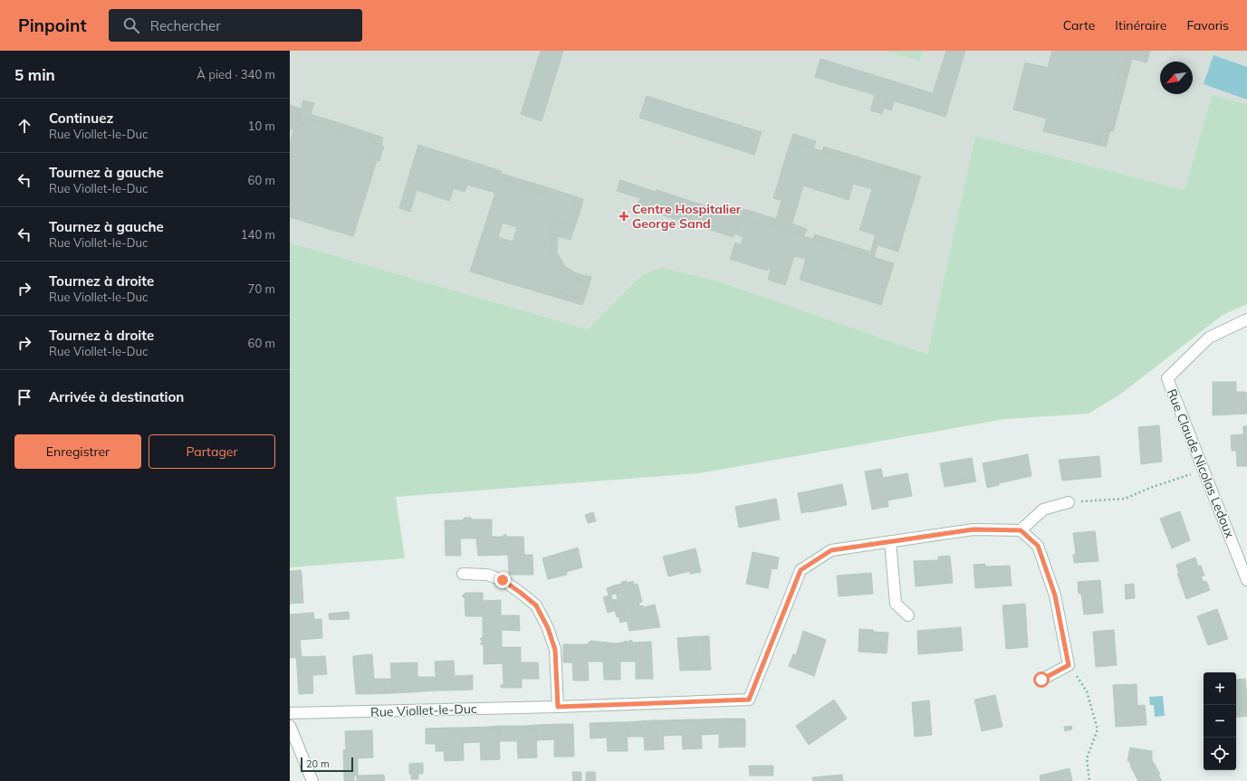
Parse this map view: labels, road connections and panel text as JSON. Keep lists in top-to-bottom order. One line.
{"streets":{"street":["Rue Claude Nicolas Ledoux","Rue Viollet-le-Duc"]},"places":{"health":["Centre Hospitalier George Sand"]},"scale_bar":"20 m","north":"bottom left","page":{"header":"Pinpoint","search":"Rechercher","nav":["Carte","Itinéraire","Favoris"],"heading":["5 min","À pied · 340 m"],"list":[["Continuez","Rue Viollet-le-Duc","10 m"],["Tournez à gauche","Rue Viollet-le-Duc","60 m"],["Tournez à gauche","Rue Viollet-le-Duc","140 m"],["Tournez à droite","Rue Viollet-le-Duc","70 m"],["Tournez à droite","Rue Viollet-le-Duc","60 m"],"Arrivée à destination"],"buttons":["Enregistrer","Partager"],"map_buttons":["+","−"],"scale":"20 m"}}
